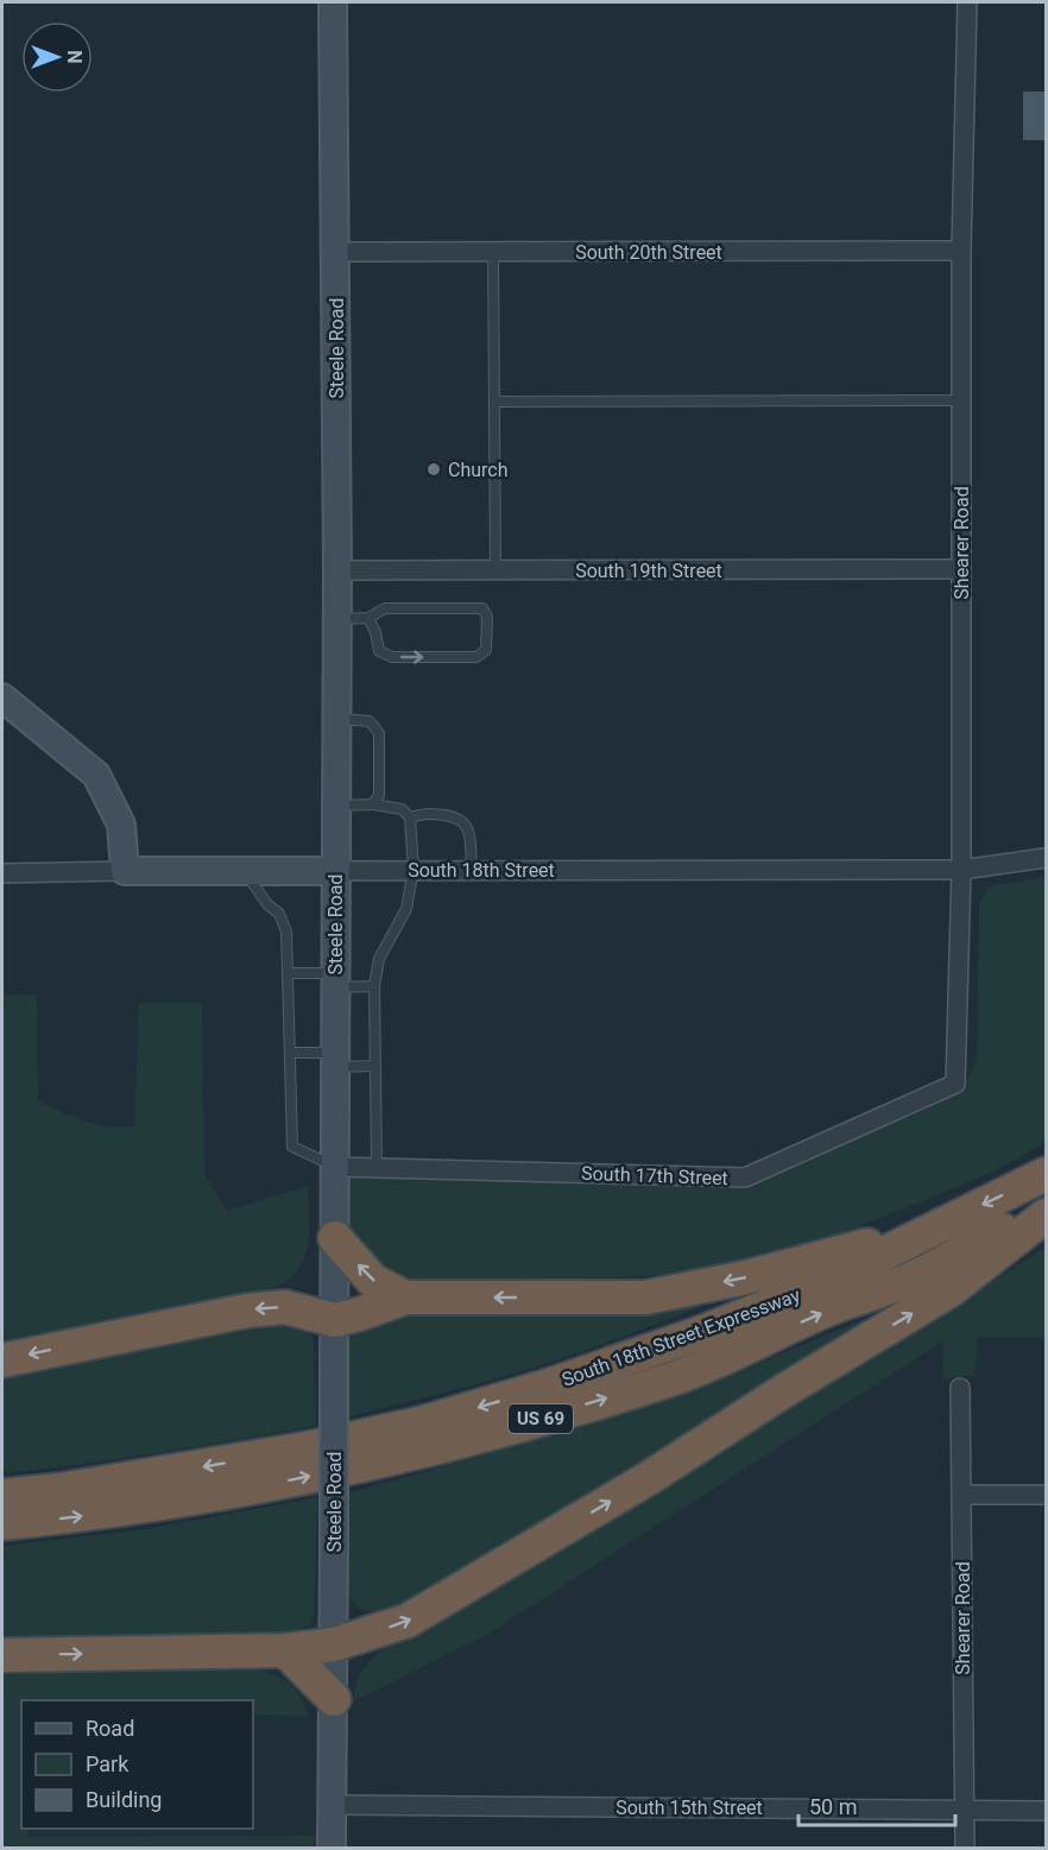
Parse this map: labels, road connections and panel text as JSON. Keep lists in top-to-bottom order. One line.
{"streets":{"highway":["South 18th Street Expressway","US 69"],"main road":["Steele Road","South 18th Street"],"street":["South 20th Street","Shearer Road","South 19th Street","South 17th Street","South 15th Street"]},"crossings":[["South 20th Street","Steele Road"],["South 20th Street","Shearer Road"],["Steele Road","South 19th Street"],["Steele Road","South 18th Street"],["Steele Road","South 17th Street"],["Steele Road","South 15th Street"],["Shearer Road","South 19th Street"],["Shearer Road","South 18th Street"],["Shearer Road","South 17th Street"],["Shearer Road","South 15th Street"]],"places":["Church"],"legend":["Road","Park","Building"],"scale_bar":"50 m","north":"right"}
